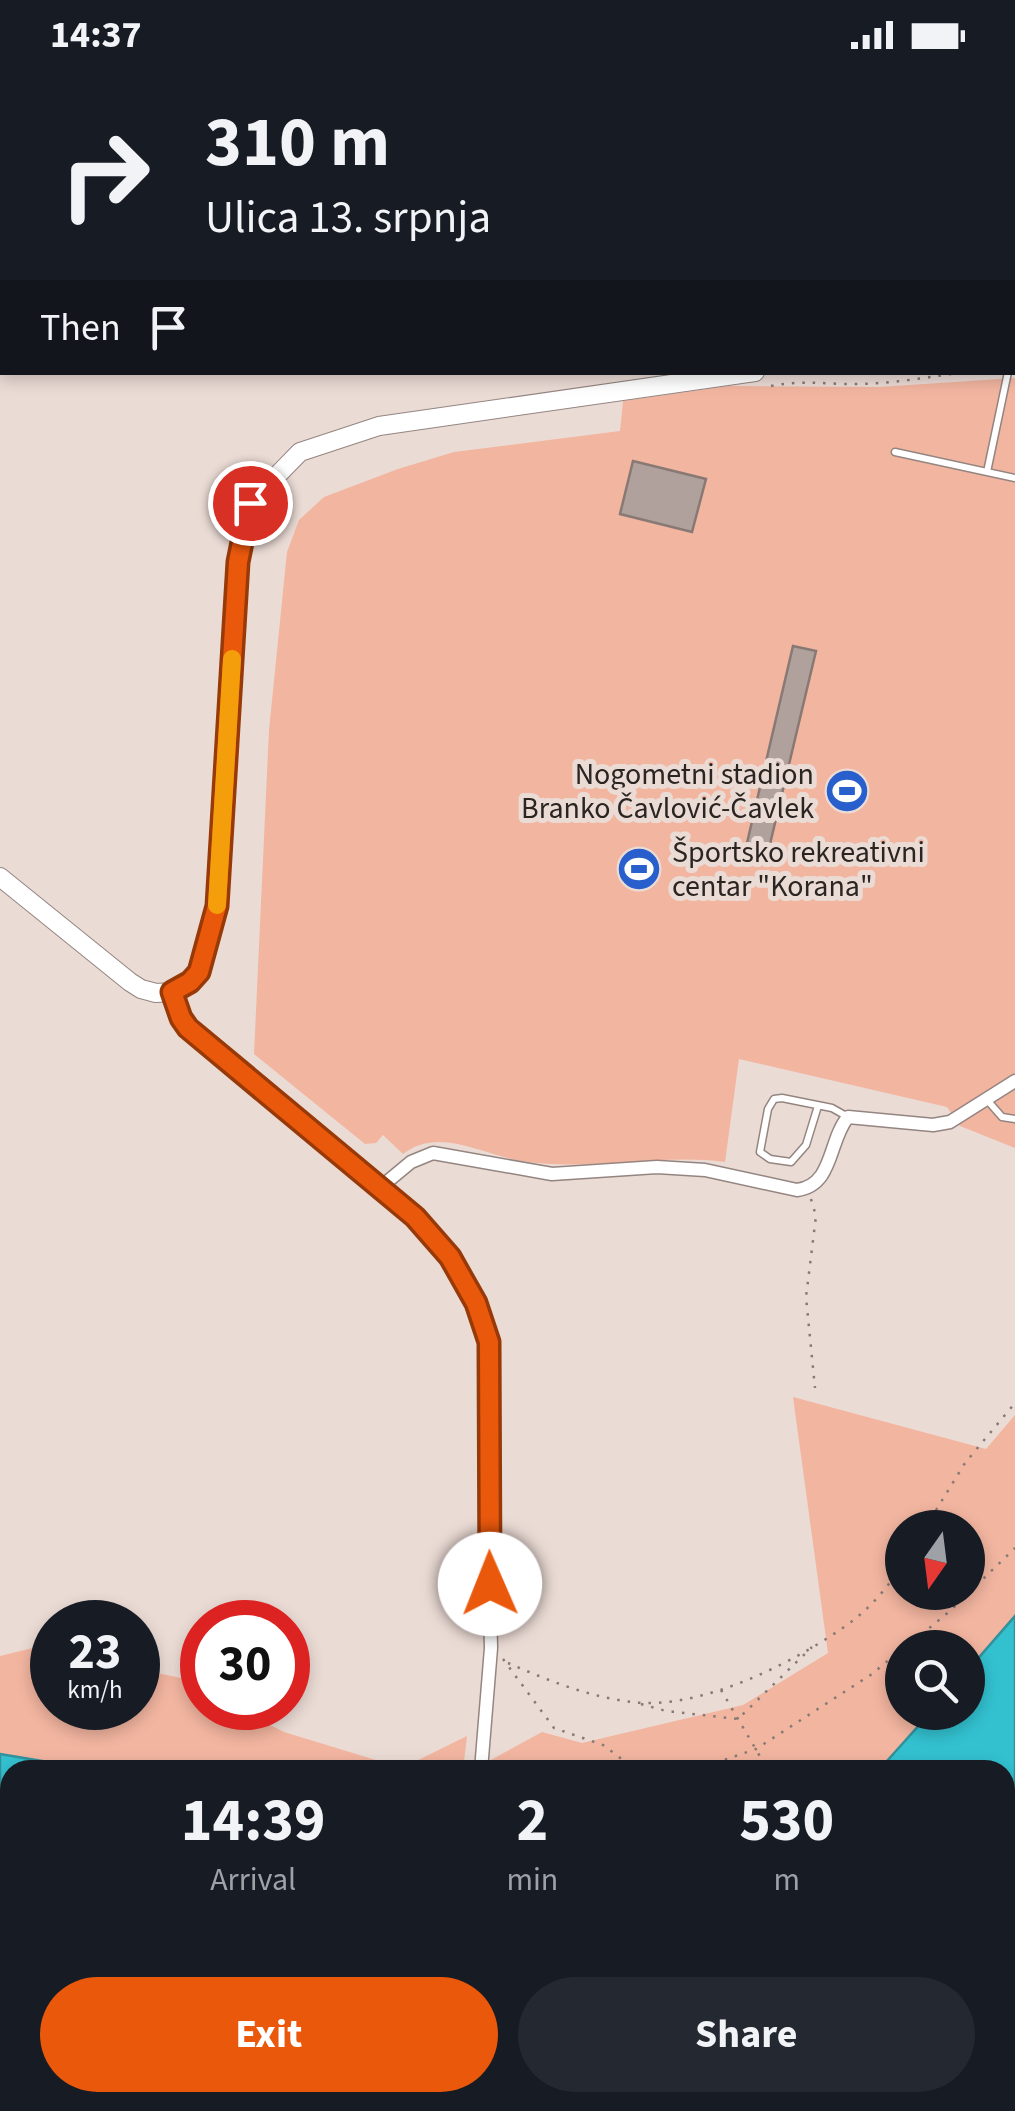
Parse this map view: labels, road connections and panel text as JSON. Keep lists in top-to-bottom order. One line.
{"places":{"sports":["Nogometni stadion Branko Čavlović-Čavlek","Športsko rekreativni centar \"Korana\""]},"north":"bottom","page":{"status":"14:37","turn":["310 m","Ulica 13. srpnja"],"then":"Then","speed":"23 km/h","limit":"30","eta":["14:39","Arrival","2","min","530","m"],"buttons":["Exit","Share"]}}
